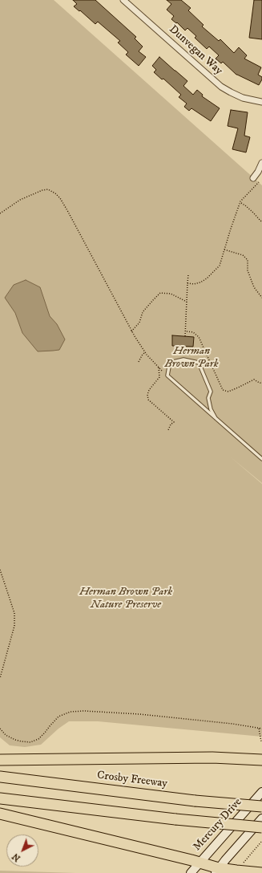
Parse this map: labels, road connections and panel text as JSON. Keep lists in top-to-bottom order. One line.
{"streets":{"highway":["Crosby Freeway"],"street":["Dunvegan Way","Mercury Drive"]},"parks":["Herman Brown Park","Herman Brown Park Nature Preserve"],"north":"bottom left"}
